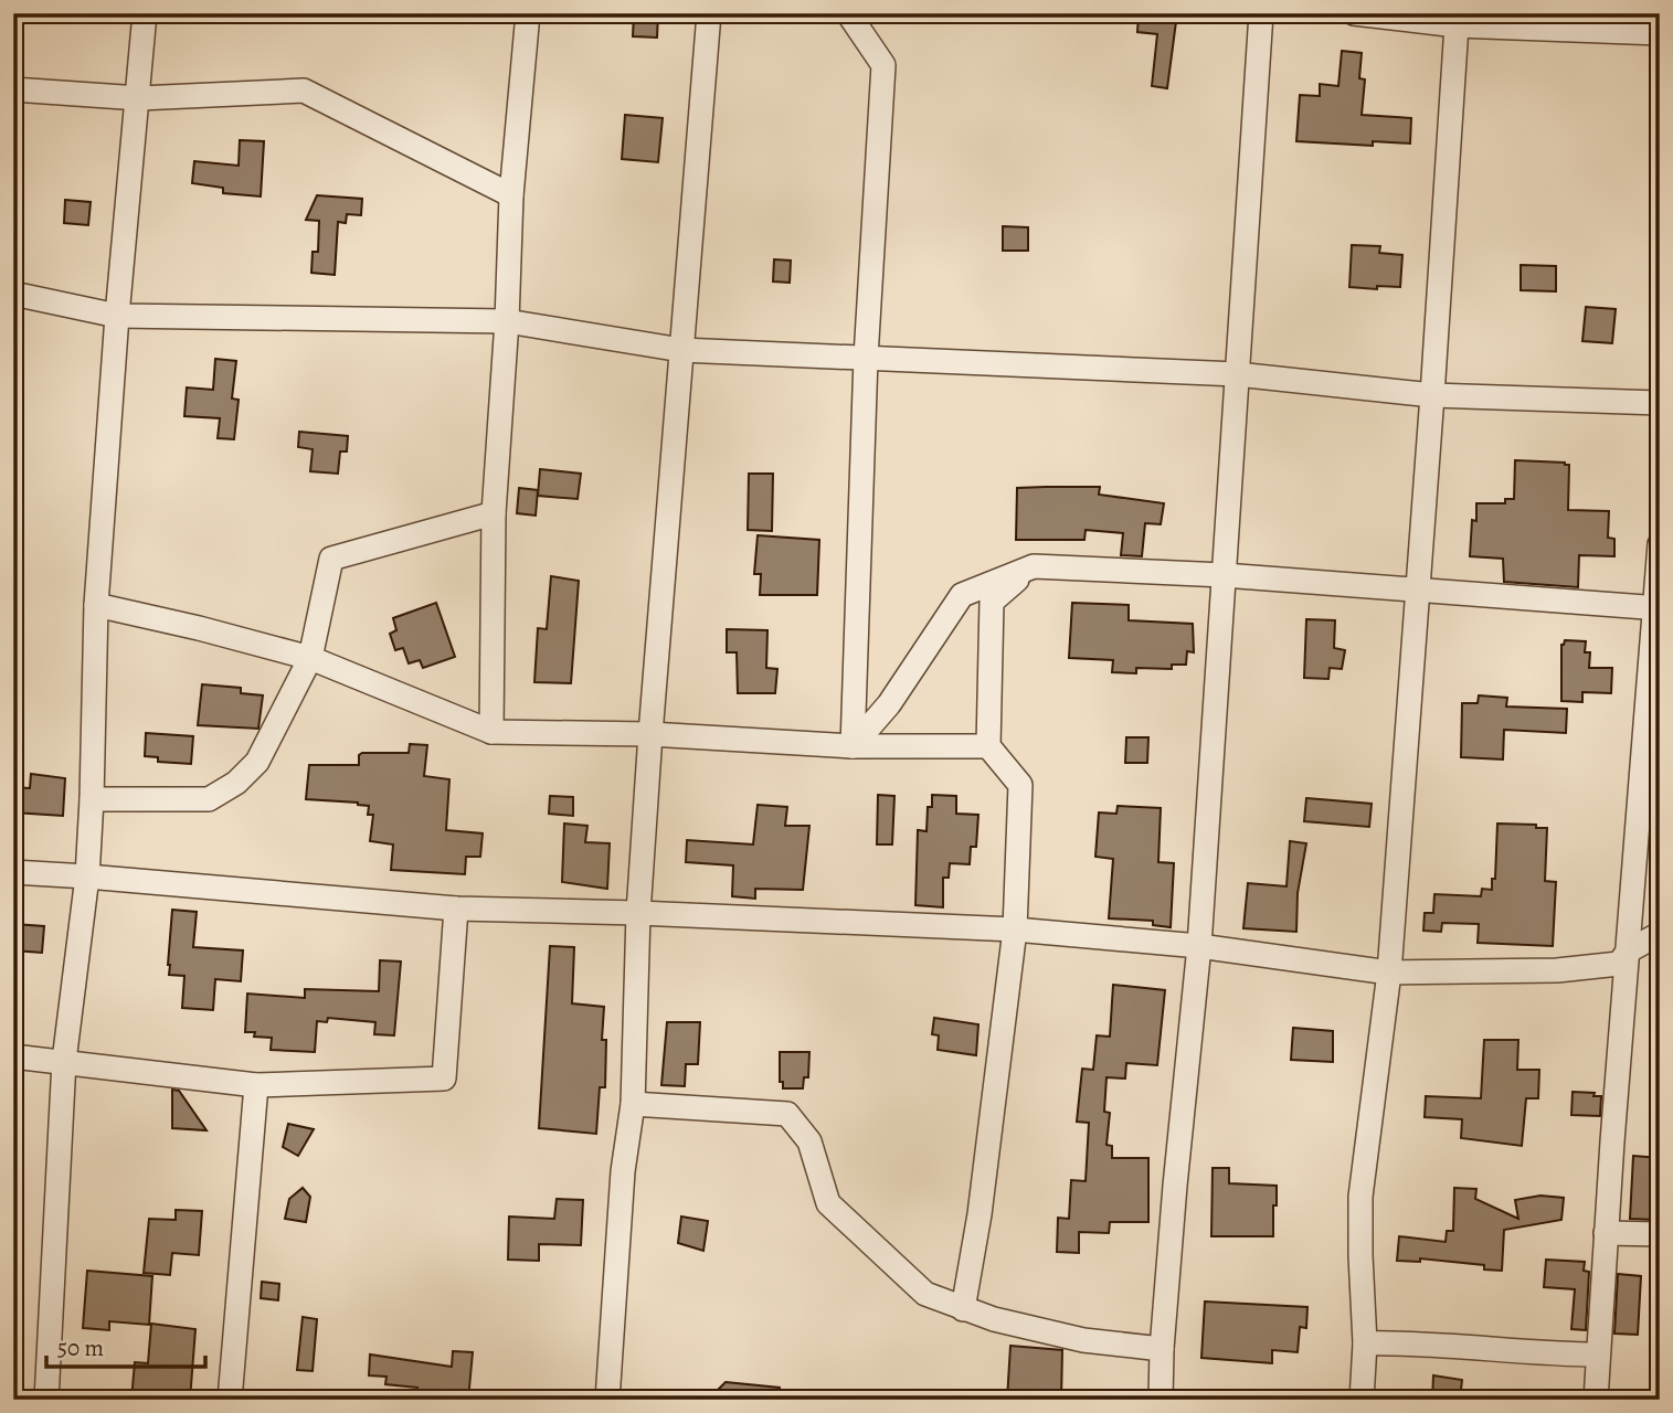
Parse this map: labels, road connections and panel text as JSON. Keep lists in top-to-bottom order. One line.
{"scale_bar":"50 m"}
